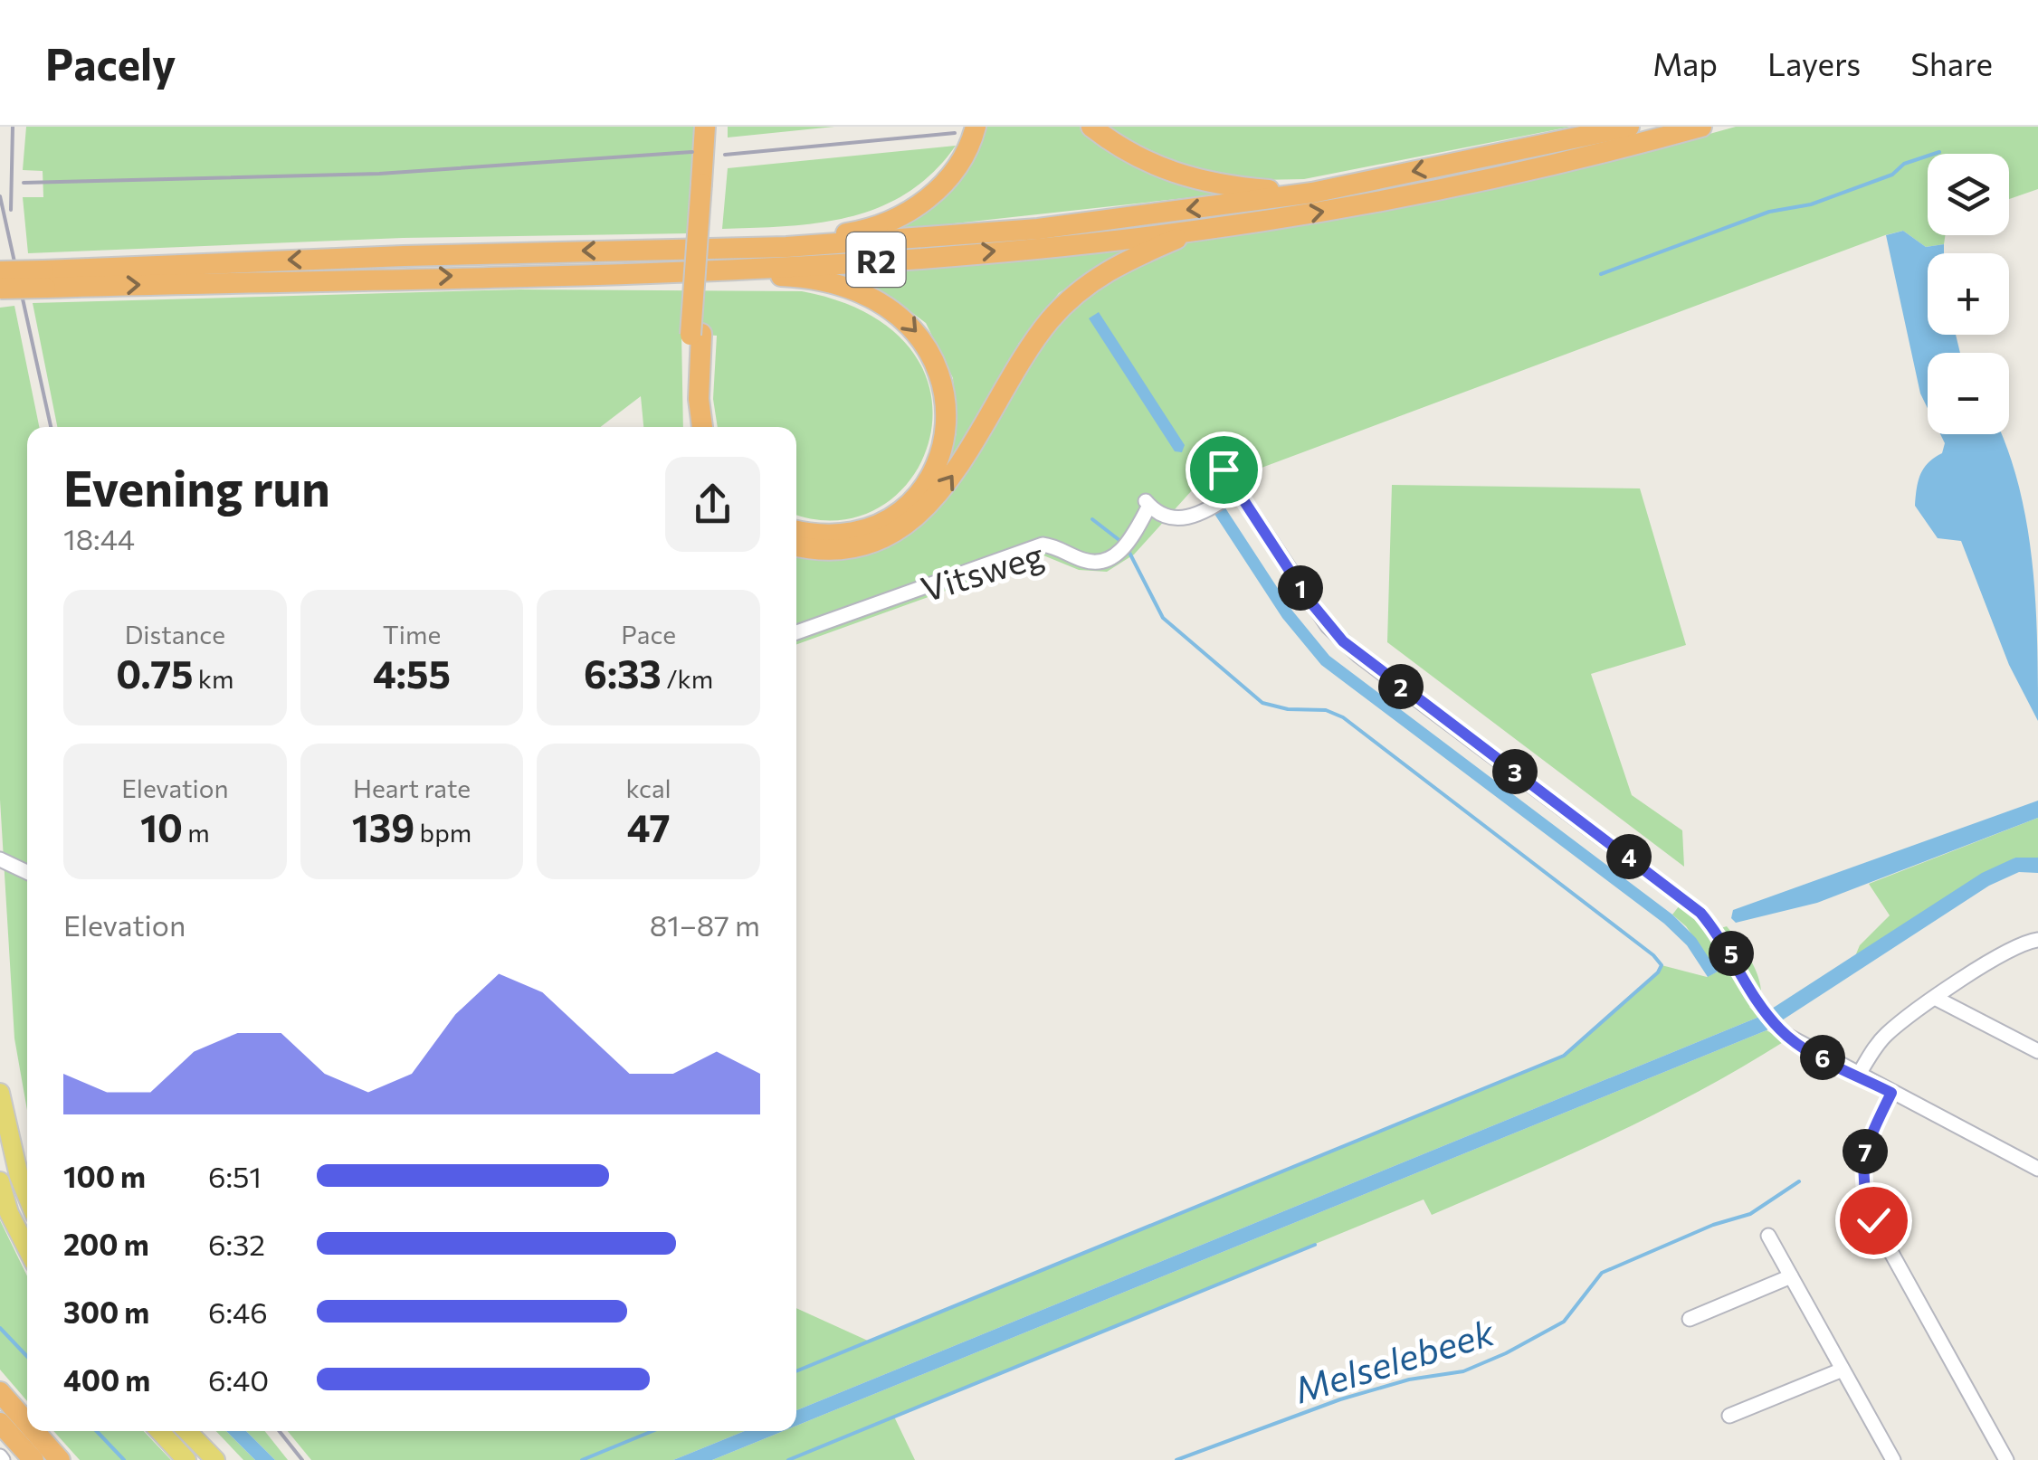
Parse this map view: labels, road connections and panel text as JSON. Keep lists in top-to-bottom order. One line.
{"streets":{"highway":["R2"],"street":["Vitsweg"]},"water":["Melselebeek"],"page":{"header":"Pacely","nav":["Map","Layers","Share"],"map_buttons":["+","−"],"heading":["Evening run","18:44"],"pins":["1","2","3","4","5","6","7"],"stats":[["Distance","0.75 km"],["Time","4:55"],["Pace","6:33 /km"],["Elevation","10 m"],["Heart rate","139 bpm"],["kcal","47"]],"chart":["Elevation","81–87 m"],"list":[{"name":"100 m","note":"6:51"},{"name":"200 m","note":"6:32"},{"name":"300 m","note":"6:46"},{"name":"400 m","note":"6:40"}]}}
